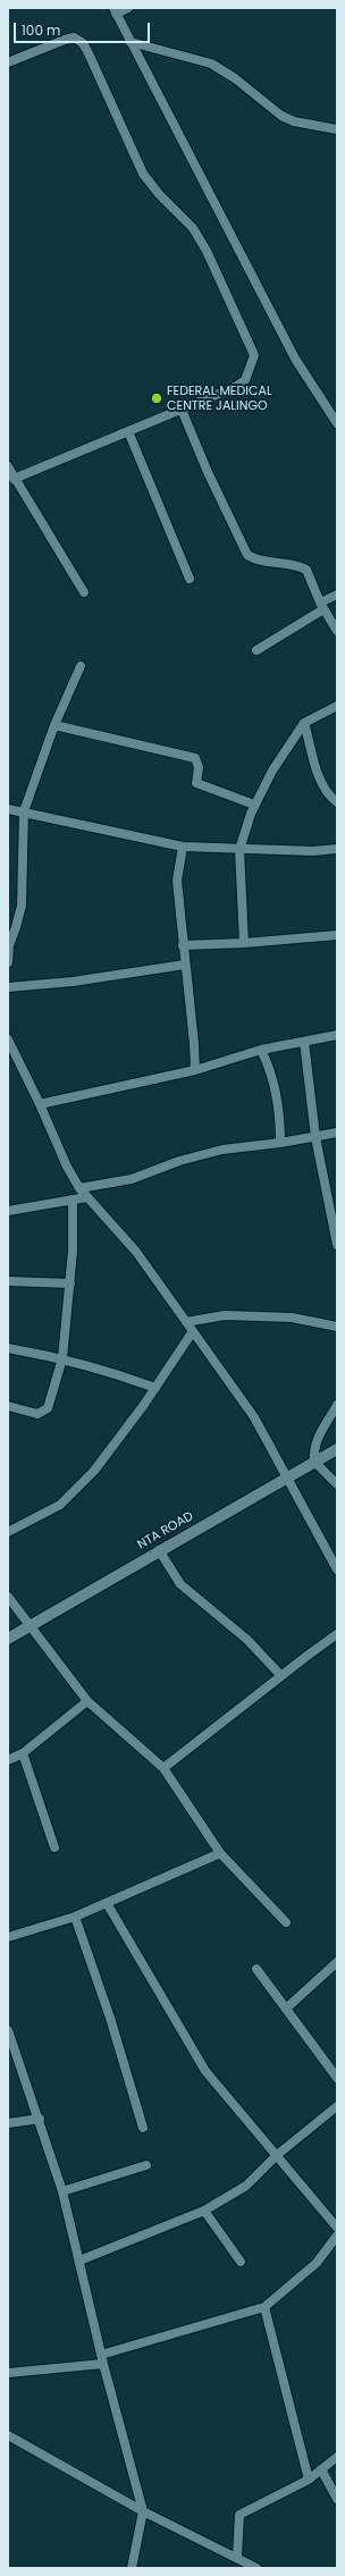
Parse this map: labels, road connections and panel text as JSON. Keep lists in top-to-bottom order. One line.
{"streets":{"street":["NTA ROAD"]},"places":["FEDERAL MEDICAL CENTRE JALINGO"],"scale_bar":"100 m"}
